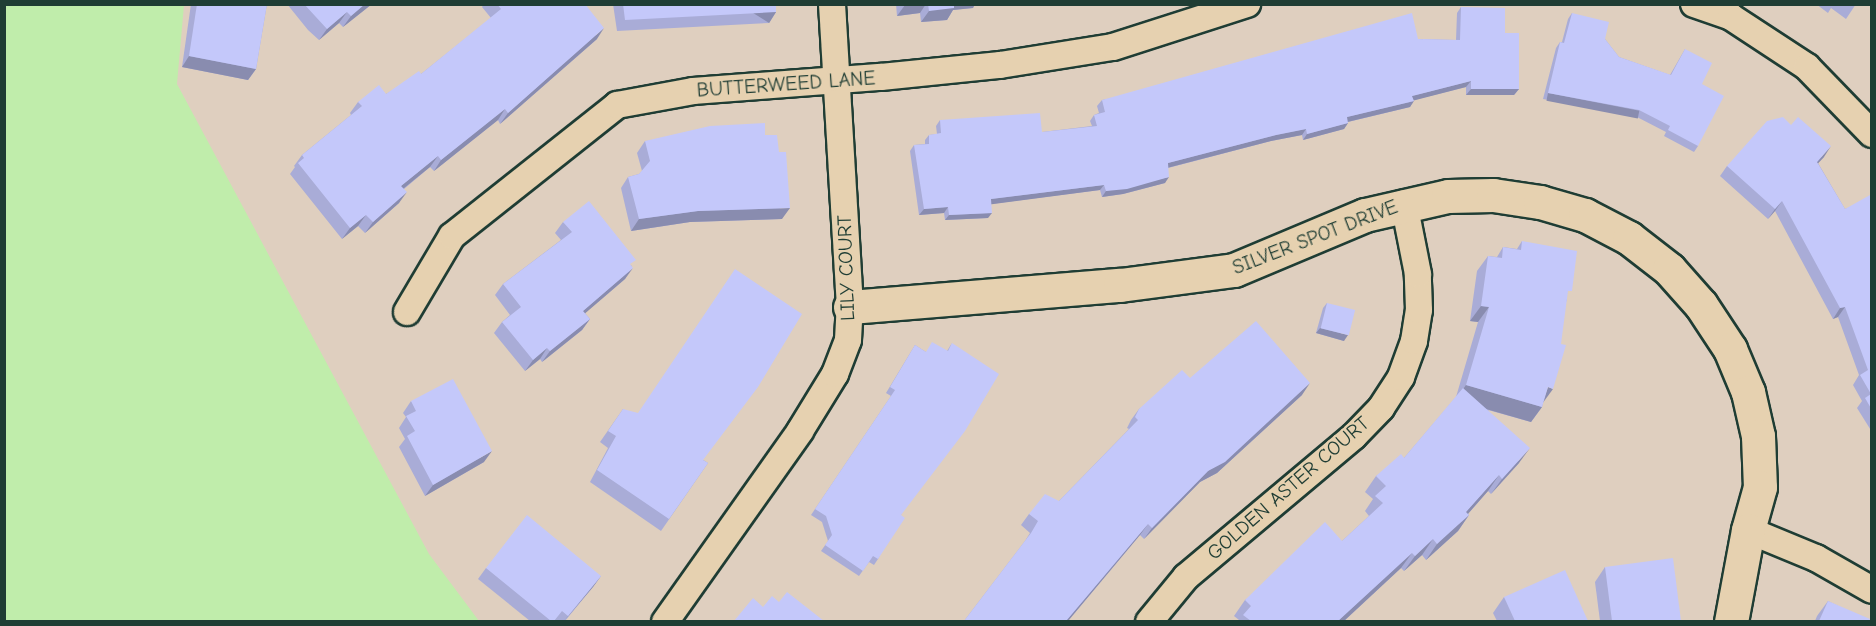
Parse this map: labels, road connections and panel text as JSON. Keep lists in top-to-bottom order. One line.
{"streets":{"street":["BUTTERWEED LANE","SILVER SPOT DRIVE","LILY COURT","GOLDEN ASTER COURT"]},"crossings":[["BUTTERWEED LANE","LILY COURT"],["SILVER SPOT DRIVE","LILY COURT"],["SILVER SPOT DRIVE","GOLDEN ASTER COURT"]]}
